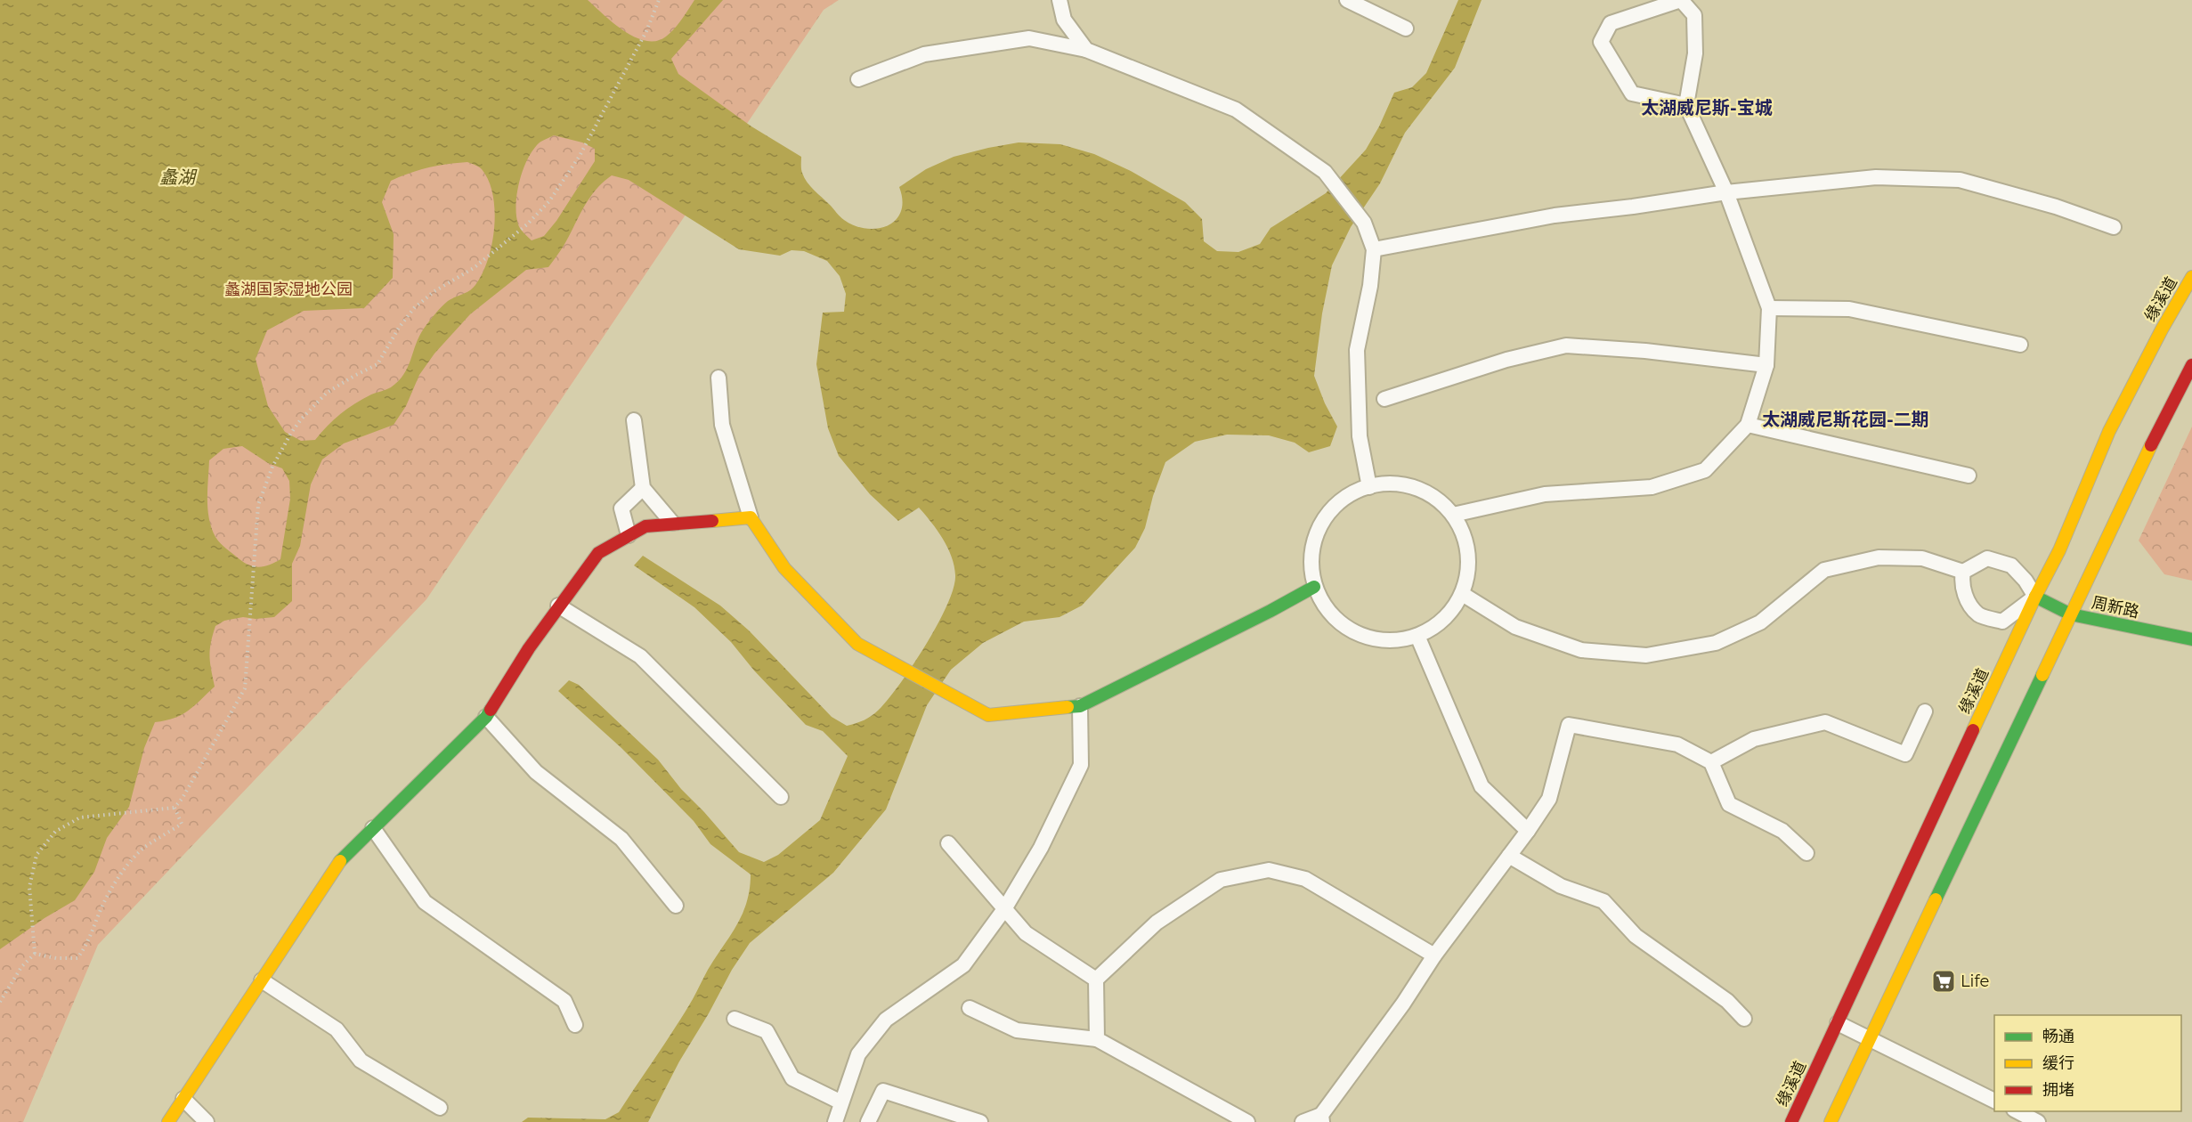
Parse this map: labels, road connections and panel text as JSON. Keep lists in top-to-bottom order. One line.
{"streets":{"main road":["缘溪道","周新路"]},"crossings":[["缘溪道","周新路"]],"districts":["太湖威尼斯-宝城","太湖威尼斯花园-二期"],"water":["蠡湖"],"parks":["蠡湖国家湿地公园"],"places":{"supermarket":["Life"]},"legend":["畅通","缓行","拥堵"]}
